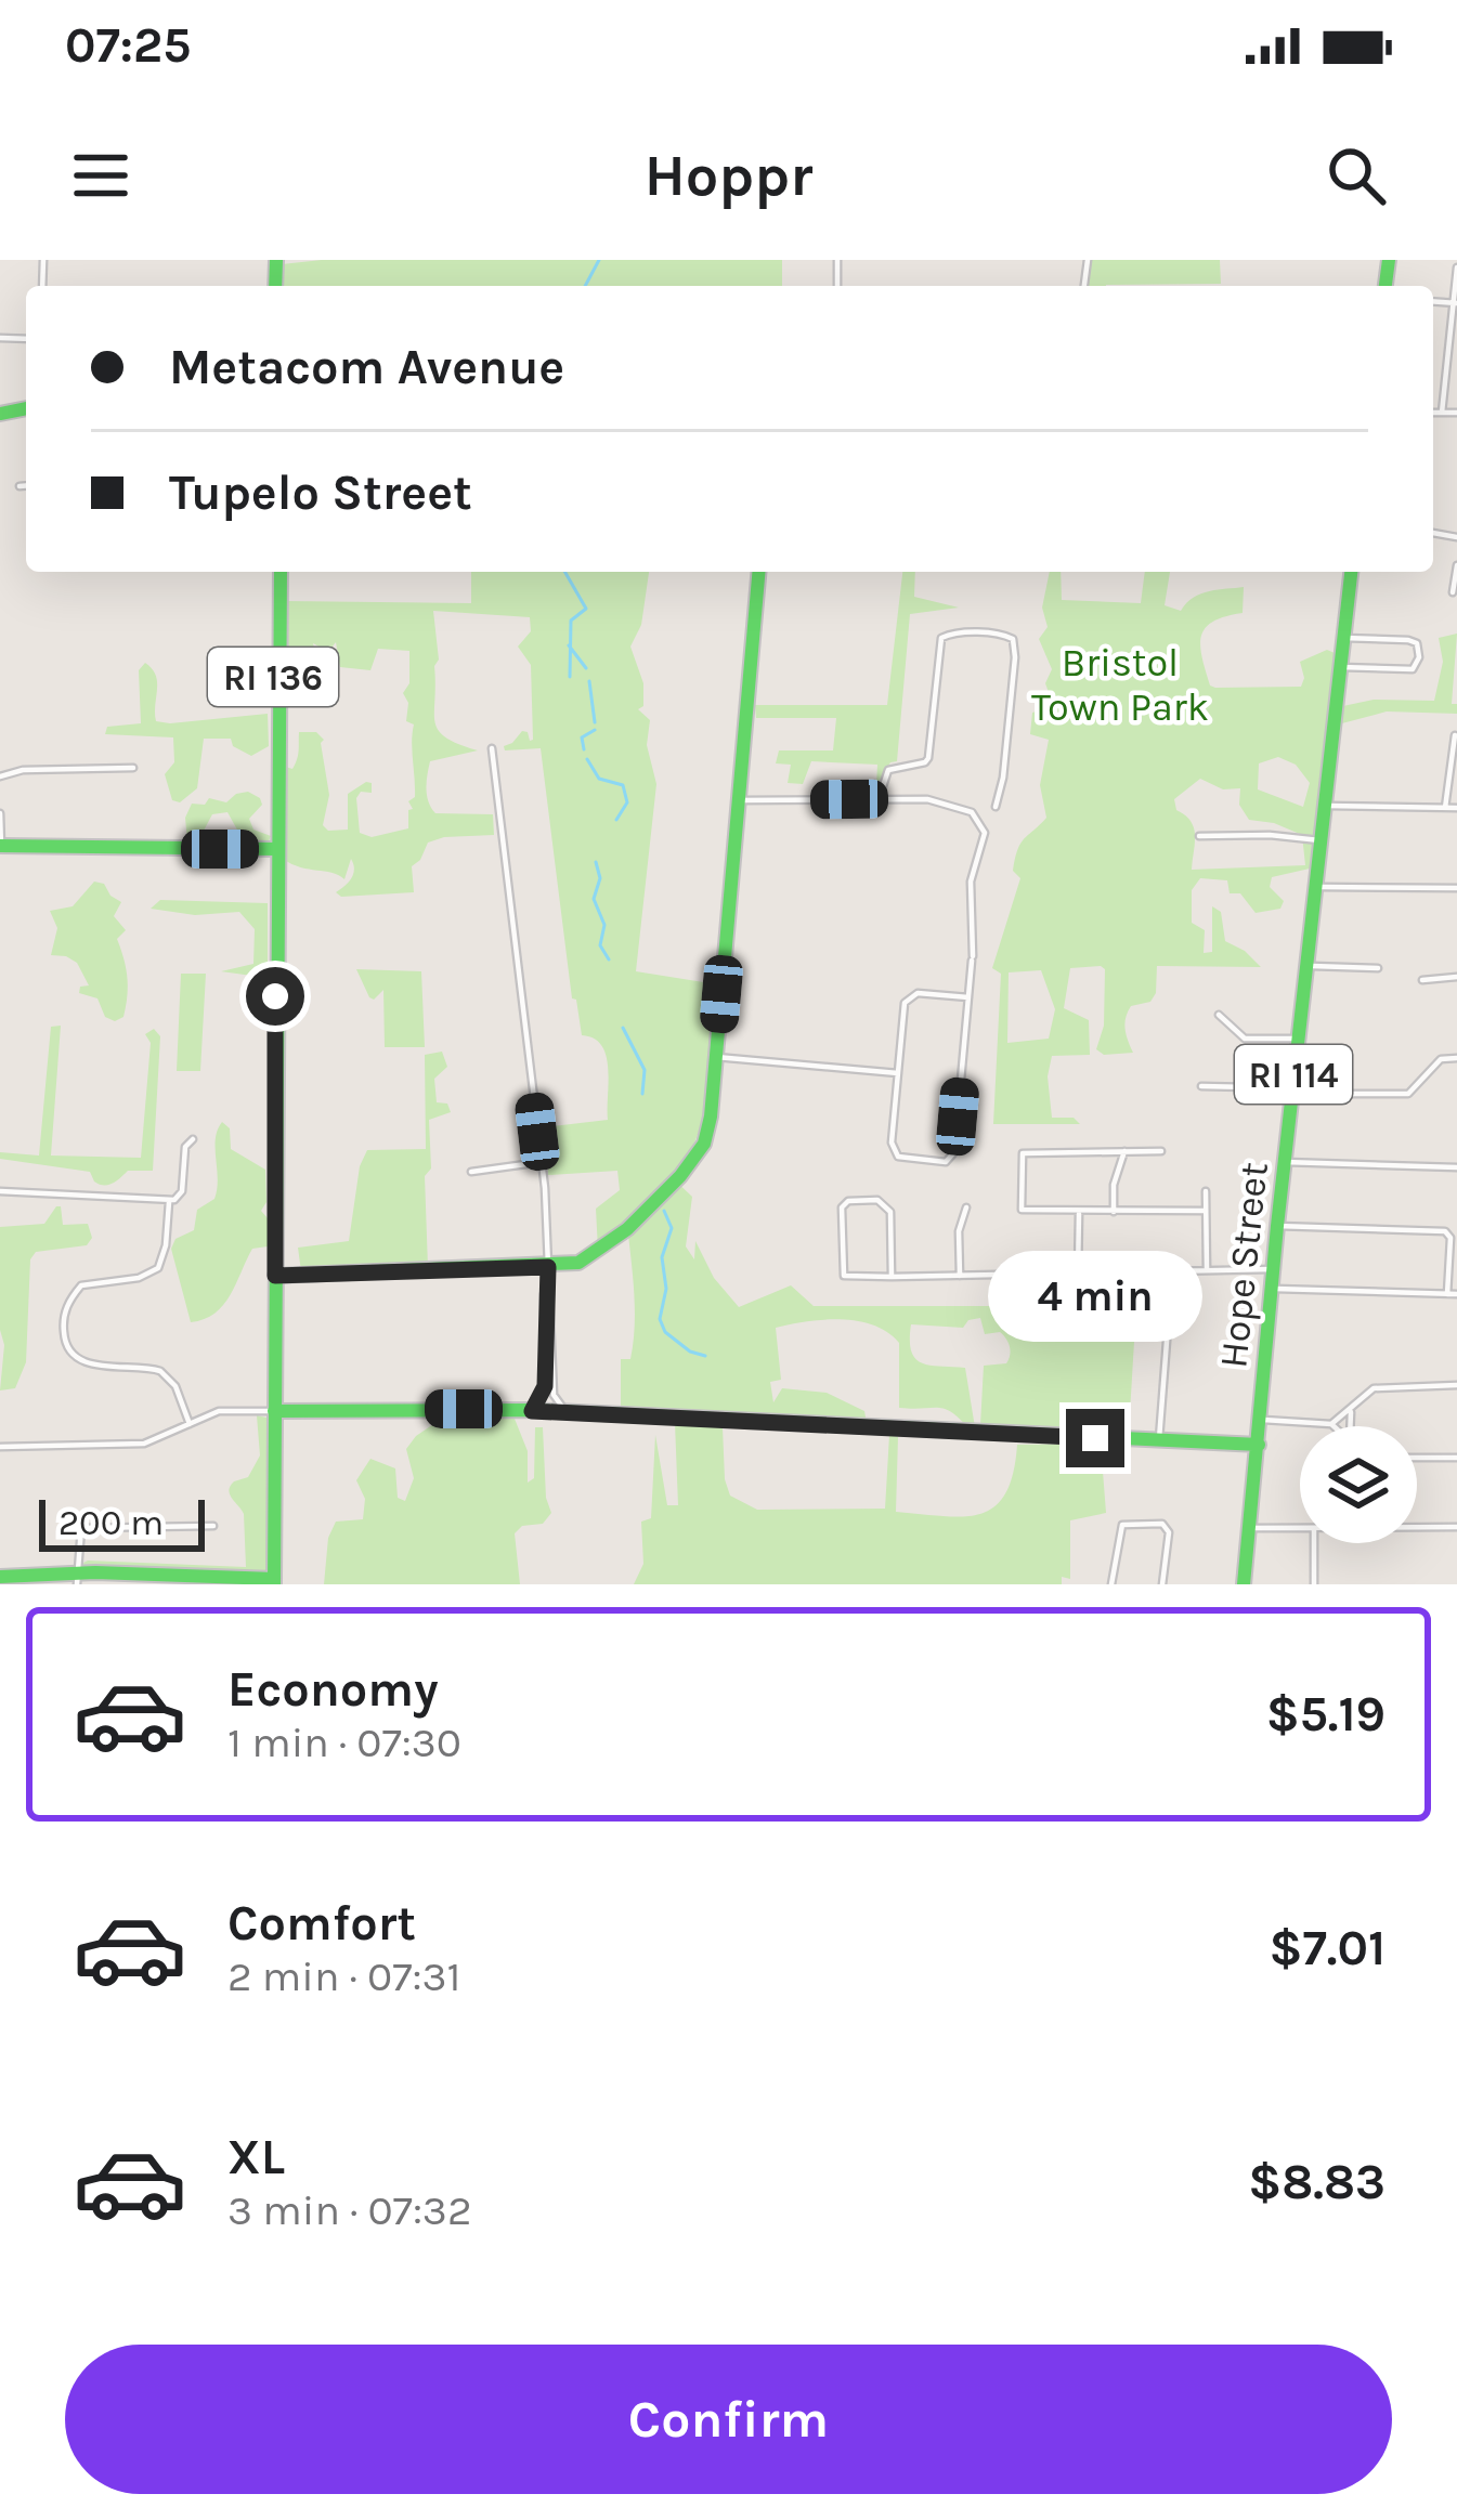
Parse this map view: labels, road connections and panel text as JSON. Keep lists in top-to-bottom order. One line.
{"streets":{"main road":["RI 136","RI 114","Hope Street"]},"parks":["Bristol Town Park"],"scale_bar":"200 m","page":{"status":"07:25","header":"Hoppr","banner":["Metacom Avenue","Tupelo Street"],"bubble":"4 min","scale":"200 m","list":[{"name":"Economy","note":"1 min · 07:30","value":"$5.19"},{"name":"Comfort","note":"2 min · 07:31","value":"$7.01"},{"name":"XL","note":"3 min · 07:32","value":"$8.83"}],"buttons":"Confirm"}}
